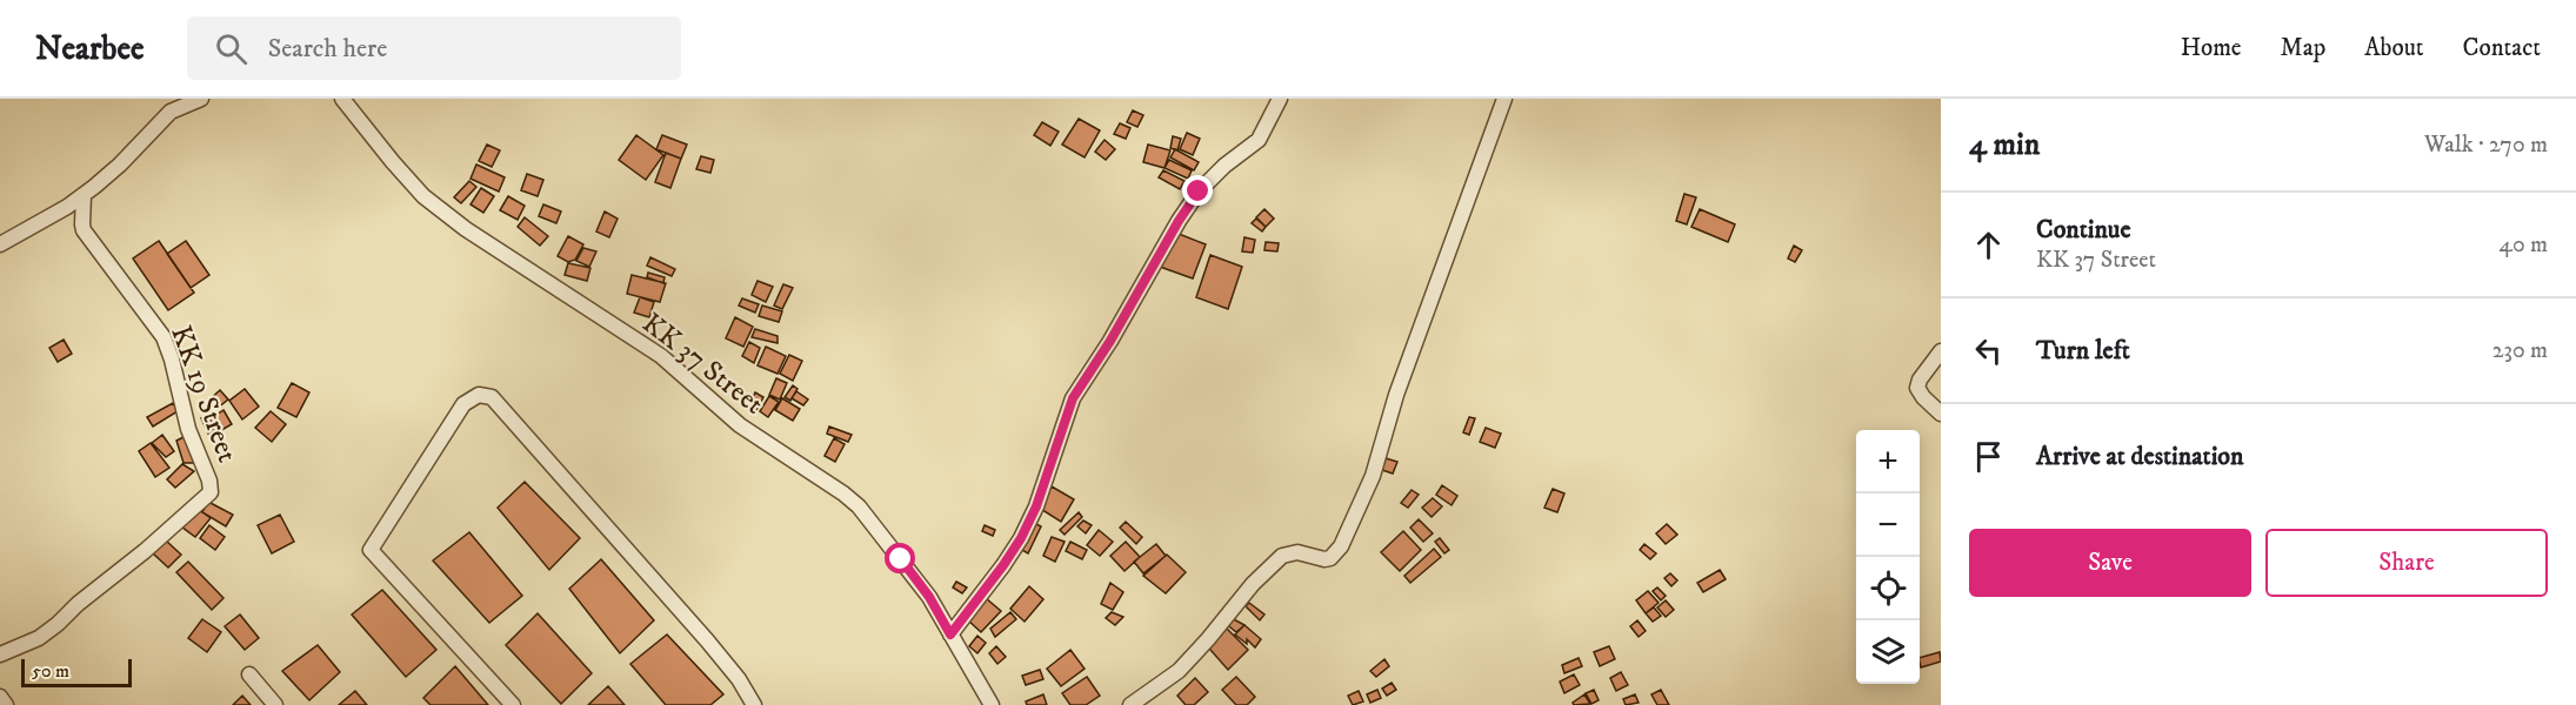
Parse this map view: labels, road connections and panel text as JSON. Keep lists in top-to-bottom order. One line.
{"streets":{"street":["KK 37 Street","KK 19 Street"]},"scale_bar":"50 m","page":{"header":"Nearbee","search":"Search here","nav":["Home","Map","About","Contact"],"heading":["4 min","Walk · 270 m"],"list":[["Continue","KK 37 Street","40 m"],["Turn left","230 m"],"Arrive at destination"],"map_buttons":["+","−"],"buttons":["Save","Share"],"scale":"50 m"}}
